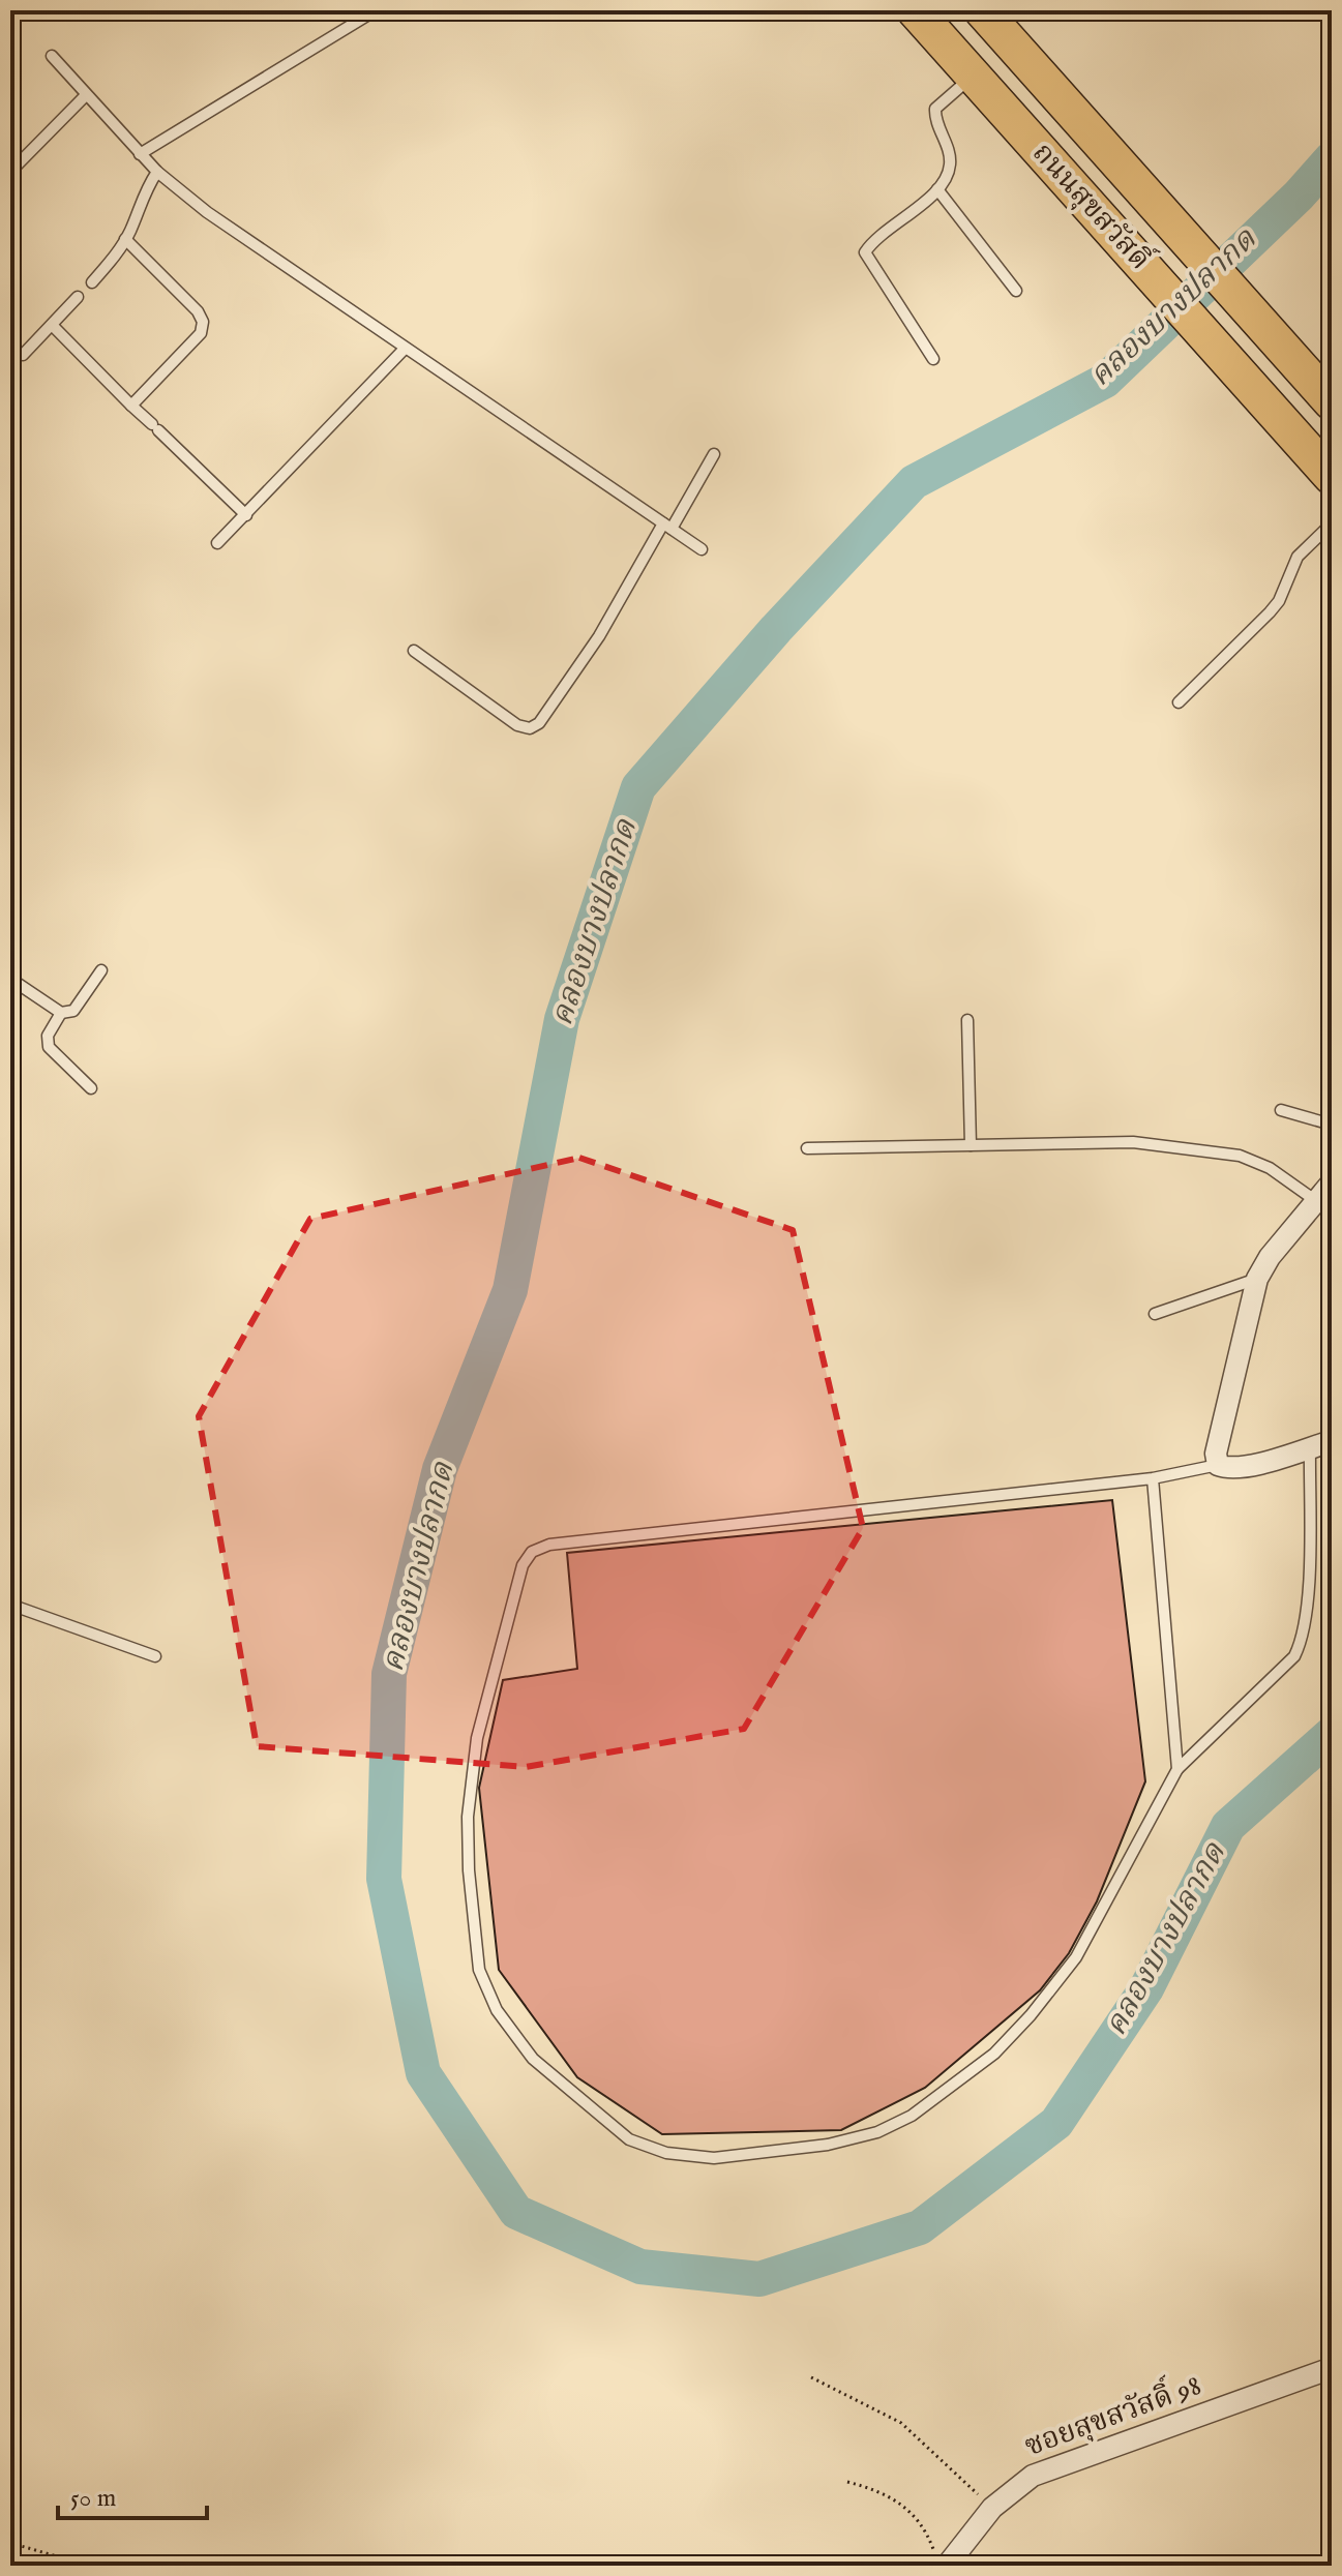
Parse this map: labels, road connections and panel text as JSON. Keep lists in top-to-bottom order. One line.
{"streets":{"main road":["ถนนสุขสวัสดิ์"],"street":["ซอยสุขสวัสดิ์ 98"]},"water":["คลองบางปลากด"],"scale_bar":"50 m"}
